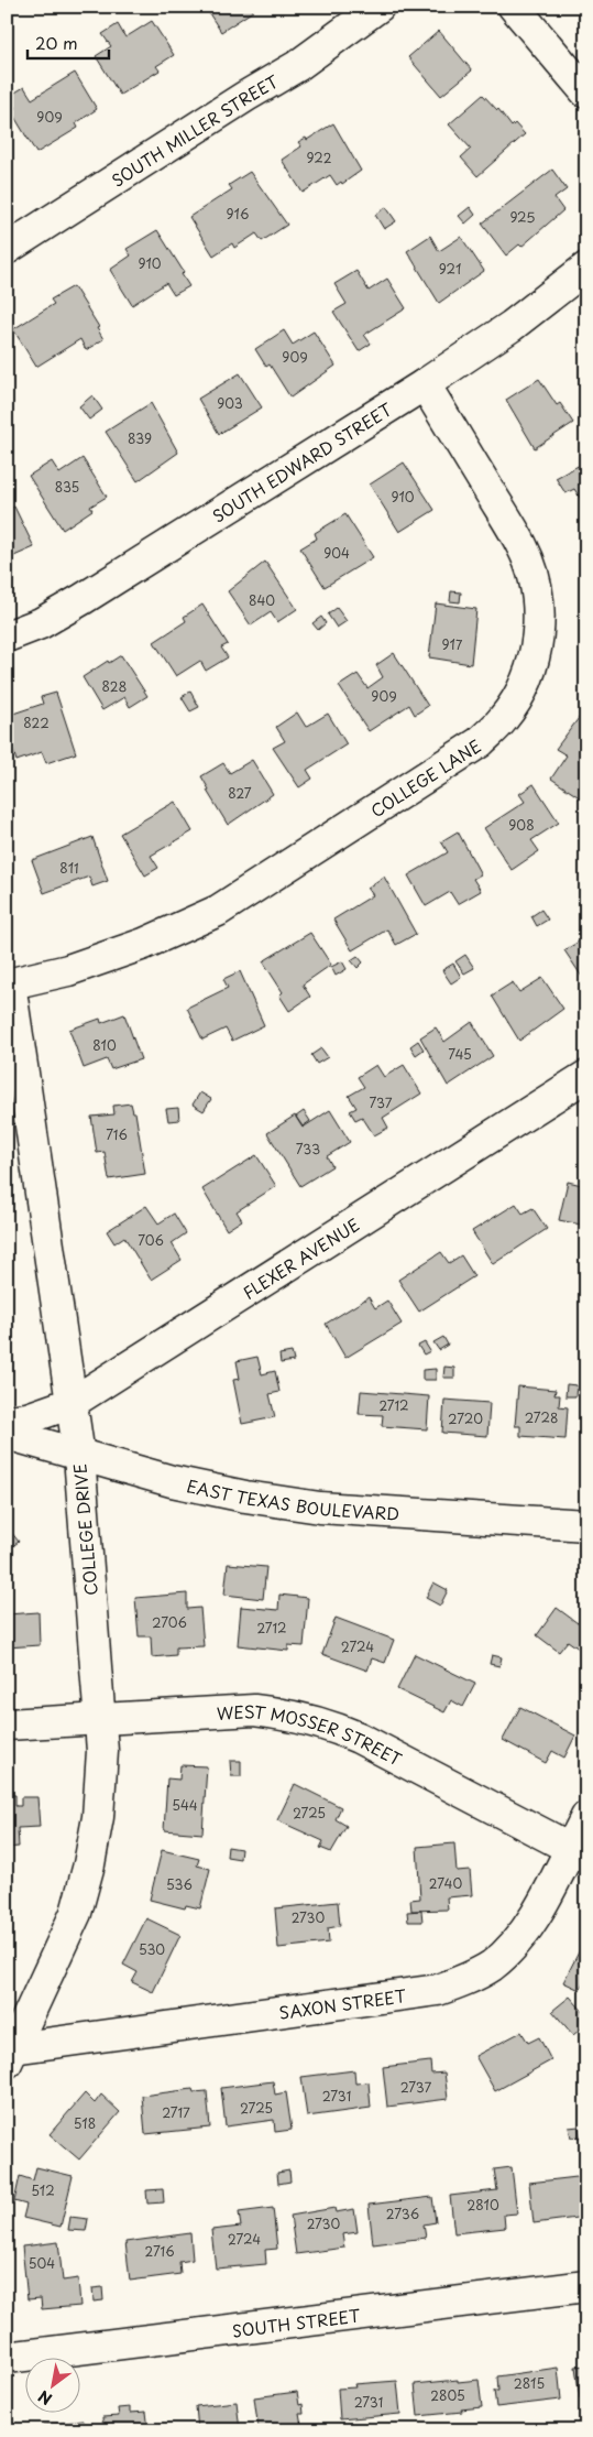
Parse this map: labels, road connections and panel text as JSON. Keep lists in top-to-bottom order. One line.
{"streets":{"street":["SOUTH MILLER STREET","SOUTH EDWARD STREET","COLLEGE LANE","FLEXER AVENUE","EAST TEXAS BOULEVARD","COLLEGE DRIVE","WEST MOSSER STREET","SAXON STREET","SOUTH STREET"]},"crossings":[["SOUTH EDWARD STREET","COLLEGE LANE"],["COLLEGE LANE","COLLEGE DRIVE"],["FLEXER AVENUE","COLLEGE DRIVE"],["EAST TEXAS BOULEVARD","COLLEGE DRIVE"],["COLLEGE DRIVE","WEST MOSSER STREET"],["COLLEGE DRIVE","SAXON STREET"],["WEST MOSSER STREET","SAXON STREET"]],"house_numbers":["909","922","916","925","910","921","909","903","839","835","910","904","840","917","828","909","822","827","908","811","810","745","737","716","733","706","2712","2728","2720","2706","2712","2724","544","2725","2740","536","2730","530","2737","2731","2725","2717","518","512","2810","2736","2730","2724","2716","504","2815","2805","2731"],"scale_bar":"20 m","north":"bottom left"}
